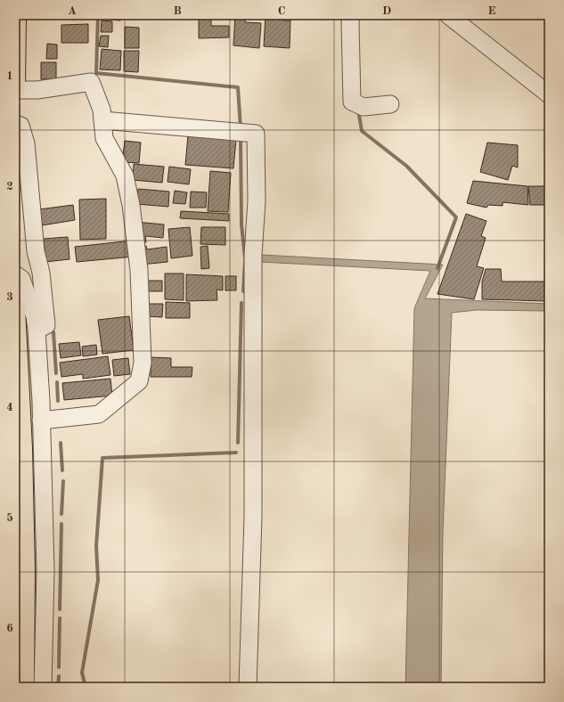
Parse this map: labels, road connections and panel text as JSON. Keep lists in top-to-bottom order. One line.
{"grid":{"columns":["A","B","C","D","E"],"rows":["1","2","3","4","5","6"]}}
